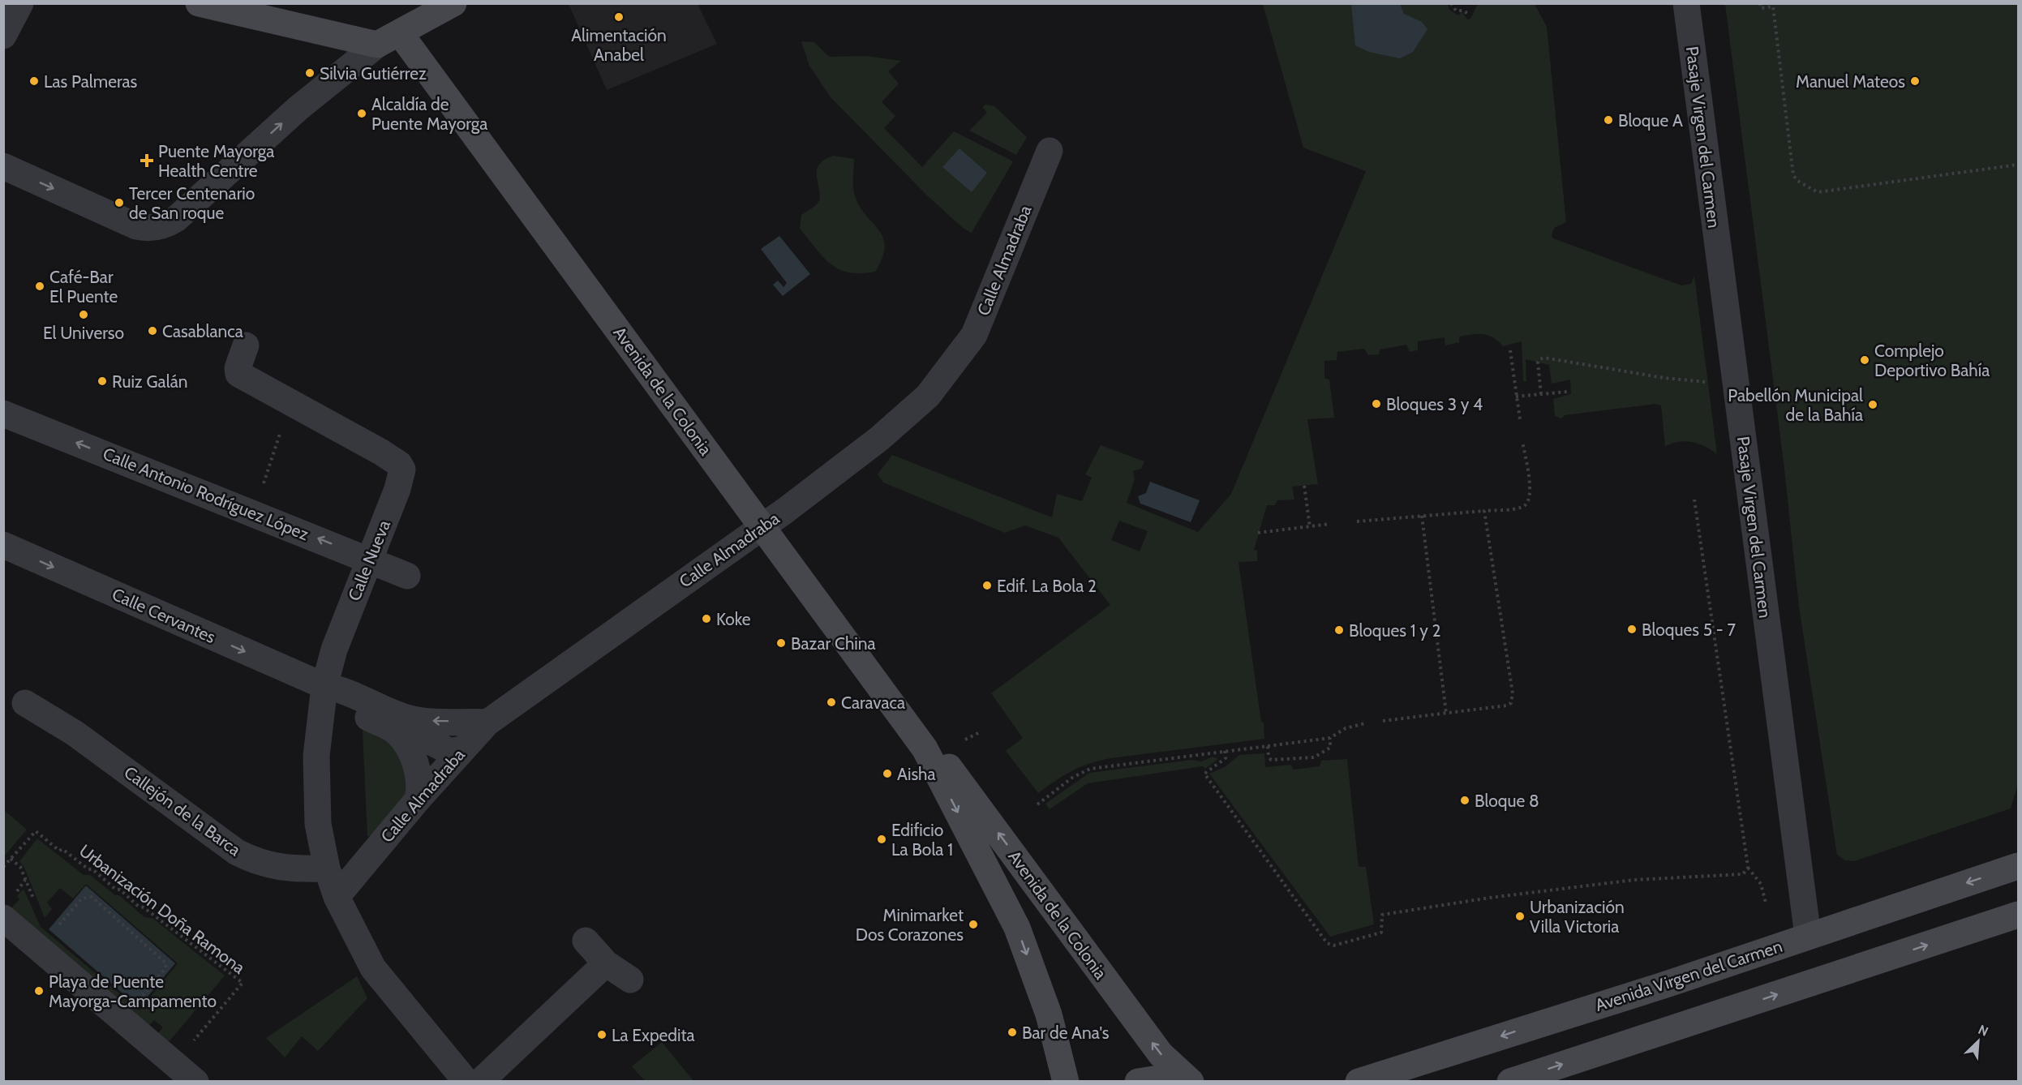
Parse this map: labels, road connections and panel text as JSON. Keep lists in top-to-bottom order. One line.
{"streets":{"street":["Pasaje Virgen del Carmen","Calle Almadraba","Avenida de la Colonia","Calle Antonio Rodríguez López","Calle Nueva","Calle Cervantes","Callejón de la Barca","Avenida Virgen del Carmen"],"path":["Urbanización Doña Ramona"]},"crossings":[["Pasaje Virgen del Carmen","Avenida Virgen del Carmen"],["Calle Almadraba","Avenida de la Colonia"],["Calle Almadraba","Calle Cervantes"],["Calle Antonio Rodríguez López","Calle Nueva"],["Calle Nueva","Calle Cervantes"],["Calle Nueva","Callejón de la Barca"]],"one_way":["Calle Antonio Rodríguez López"],"places":{"other":["Alimentación Anabel","Silvia Gutiérrez","Las Palmeras","Manuel Mateos","Alcaldía de Puente Mayorga","Bloque A","Tercer Centenario de San roque","Café-Bar El Puente","El Universo","Casablanca","Complejo Deportivo Bahía","Ruiz Galán","Bloques 3 y 4","Pabellón Municipal de la Bahía","Edif. La Bola 2","Koke","Bloques 5 - 7","Bloques 1 y 2","Bazar China","Caravaca","Aisha","Bloque 8","Edificio La Bola 1","Urbanización Villa Victoria","Minimarket Dos Corazones","Playa de Puente Mayorga-Campamento","Bar de Ana's","La Expedita"],"health":["Puente Mayorga Health Centre"]},"north":"top right"}
